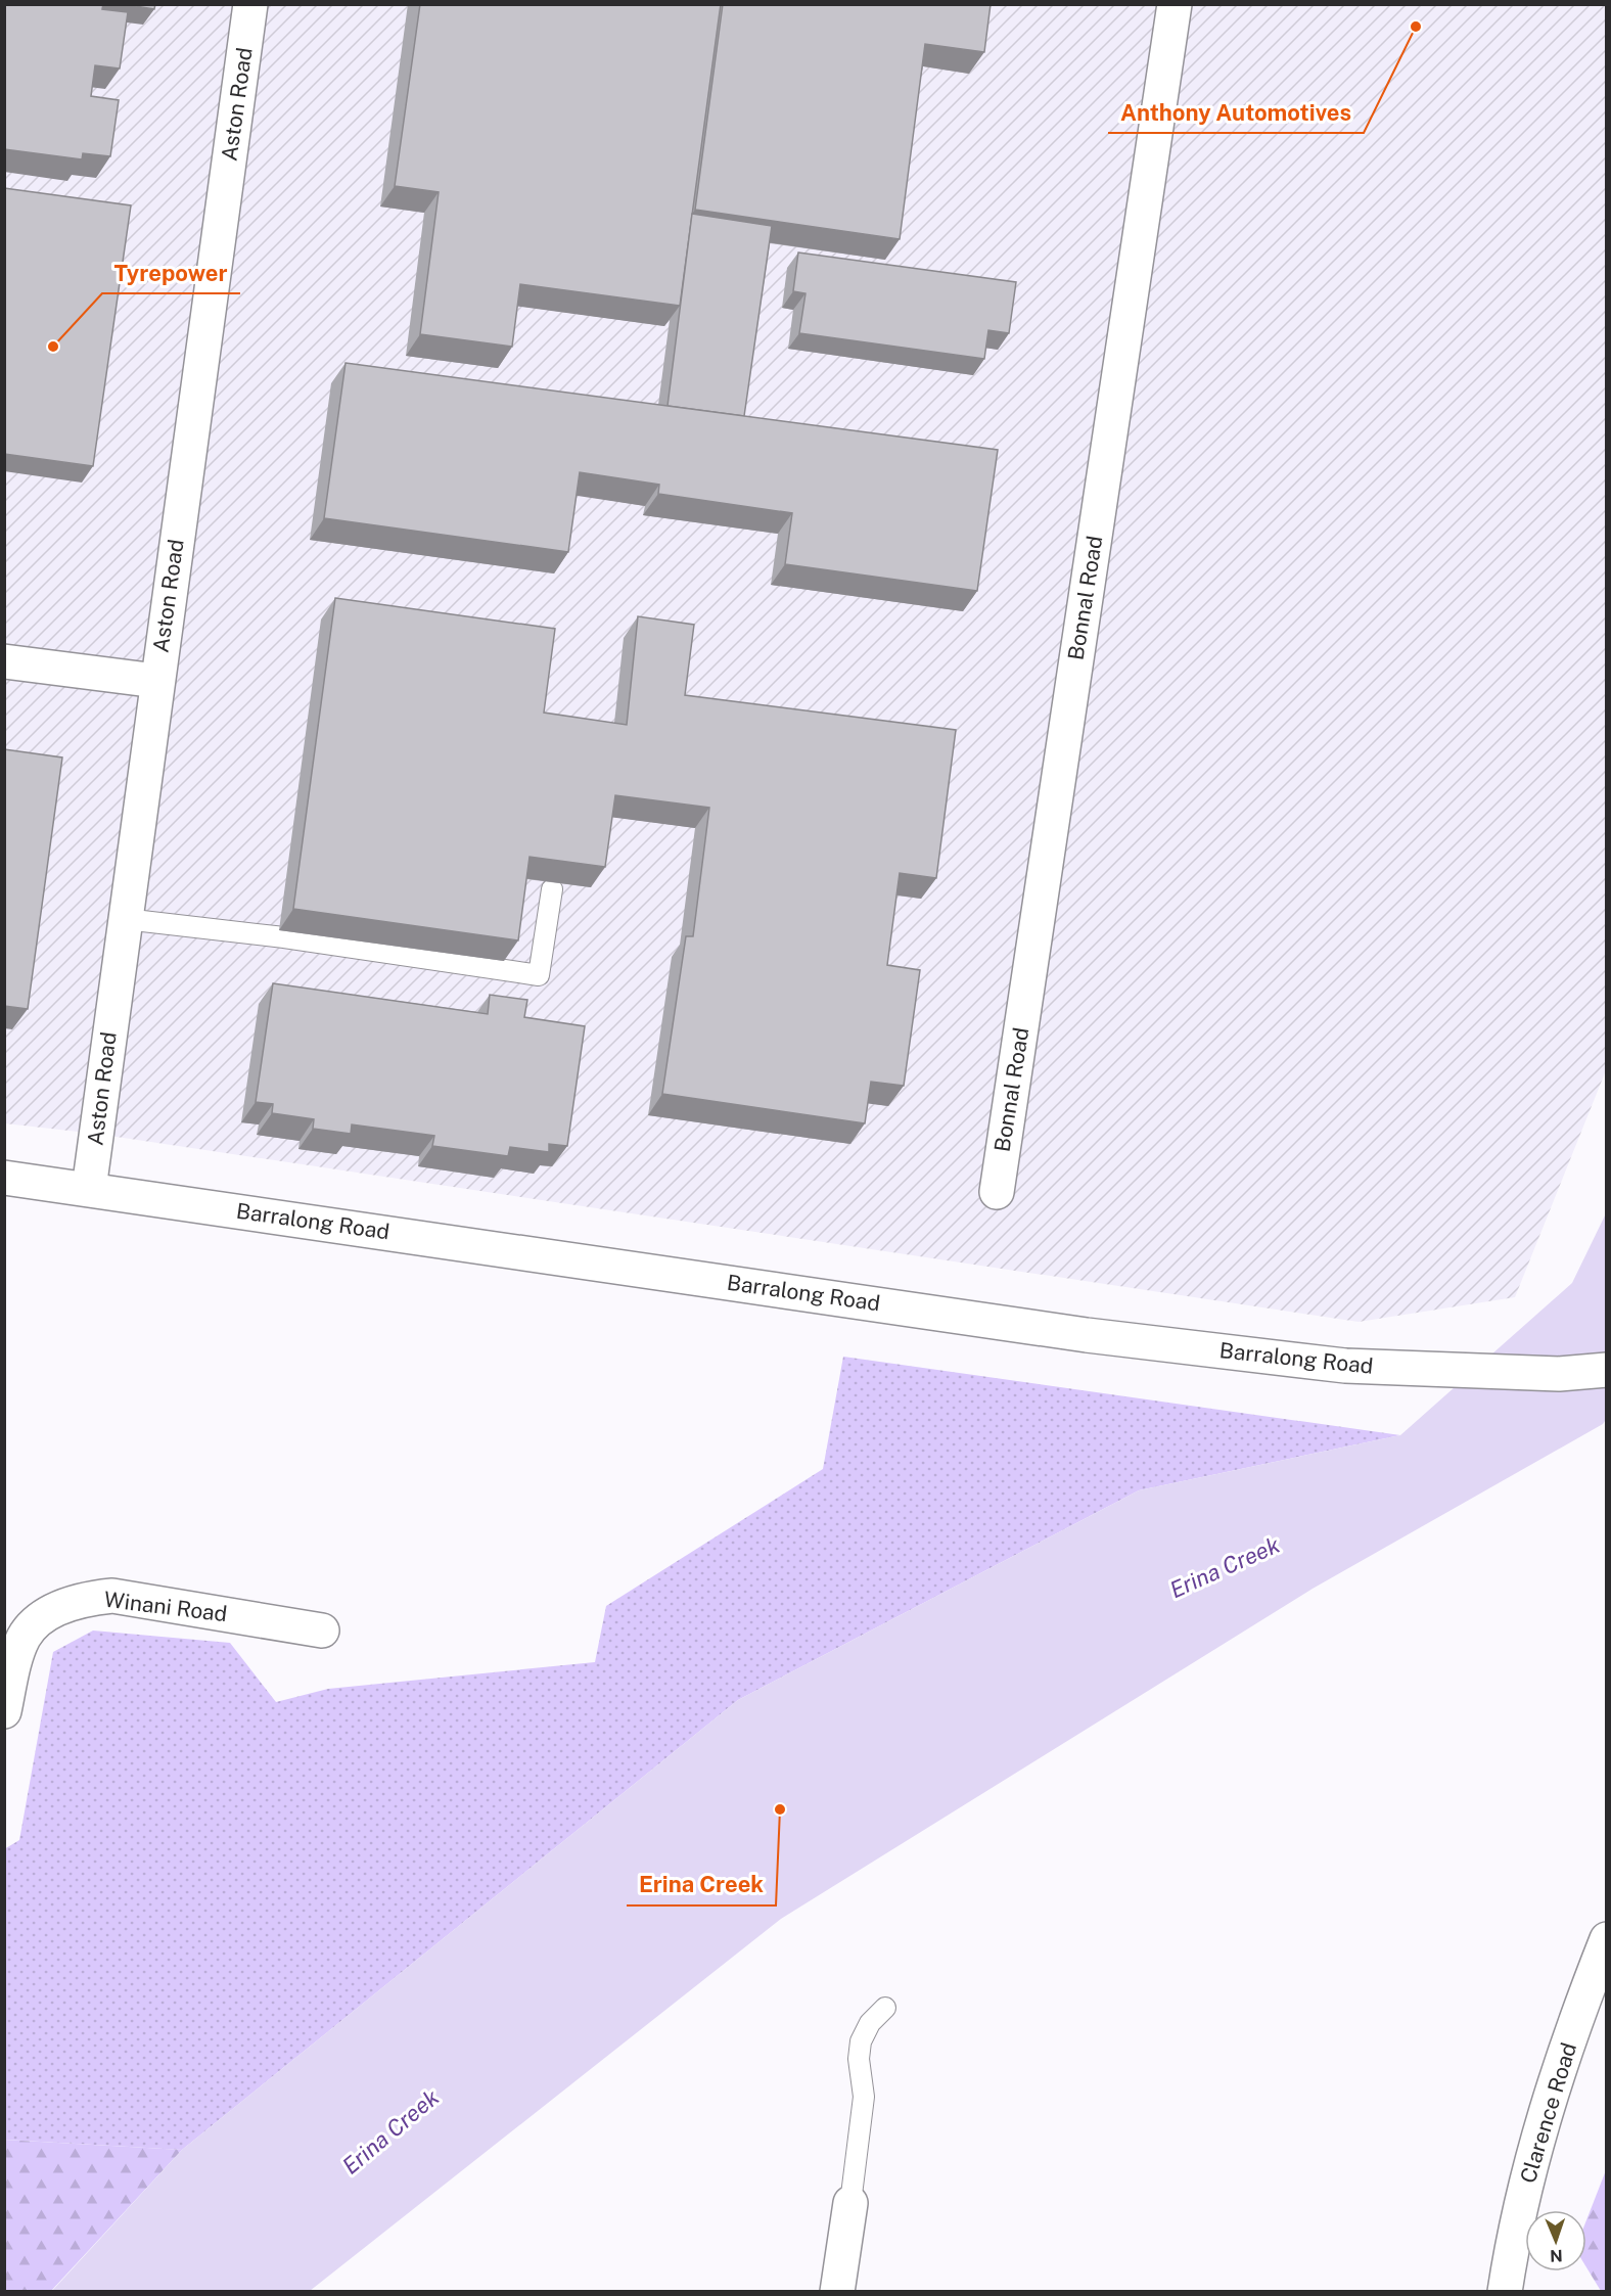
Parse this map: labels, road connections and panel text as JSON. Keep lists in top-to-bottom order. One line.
{"streets":{"street":["Aston Road","Bonnal Road","Barralong Road","Winani Road","Clarence Road"]},"crossings":[["Aston Road","Barralong Road"]],"water":["Erina Creek"],"places":["Anthony Automotives","Tyrepower","Erina Creek"],"north":"bottom"}
